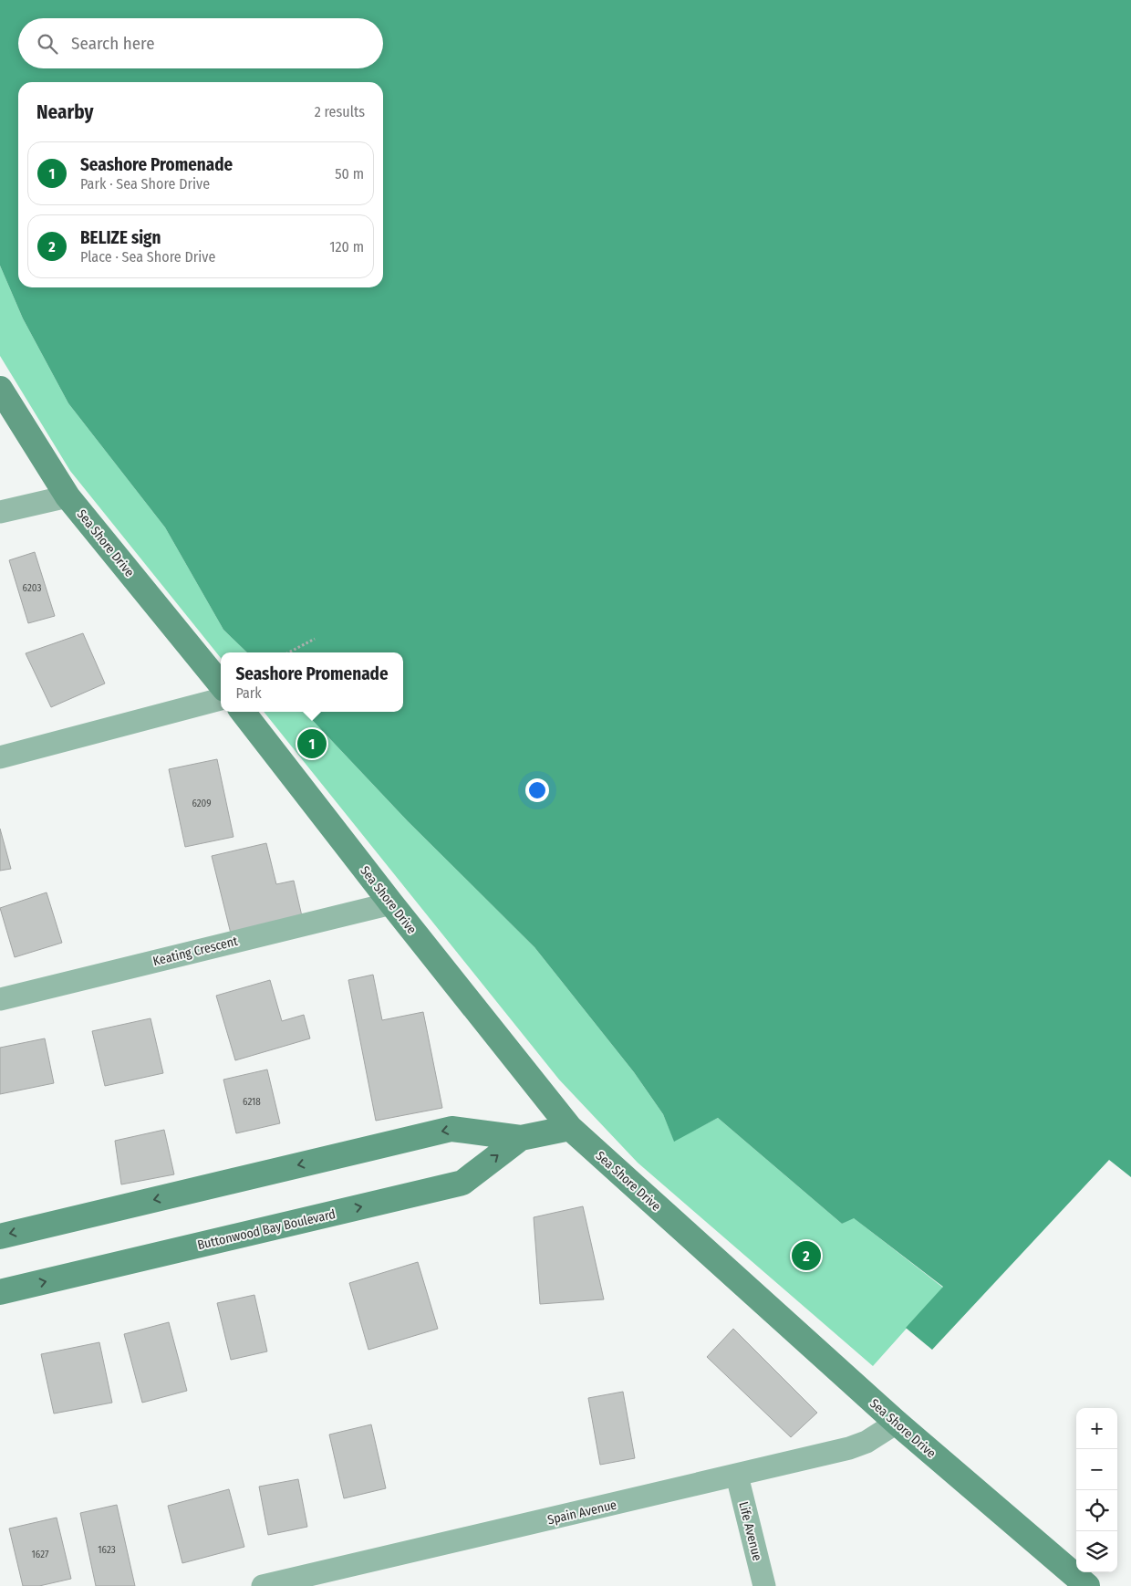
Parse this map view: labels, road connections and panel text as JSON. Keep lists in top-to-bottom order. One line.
{"streets":{"street":["Sea Shore Drive","Keating Crescent","Buttonwood Bay Boulevard","Spain Avenue","Life Avenue"]},"crossings":[["Sea Shore Drive","Keating Crescent"],["Sea Shore Drive","Buttonwood Bay Boulevard"],["Sea Shore Drive","Spain Avenue"],["Spain Avenue","Life Avenue"]],"house_numbers":["6203","6209","6218","1623","1627"],"page":{"search":"Search here","heading":["Nearby","2 results"],"list":[{"mark":"1","name":"Seashore Promenade","note":"Park · Sea Shore Drive","value":"50 m"},{"mark":"2","name":"BELIZE sign","note":"Place · Sea Shore Drive","value":"120 m"}],"popup":["Seashore Promenade","Park"],"pins":["1","2"],"map_buttons":["+","−"]}}
